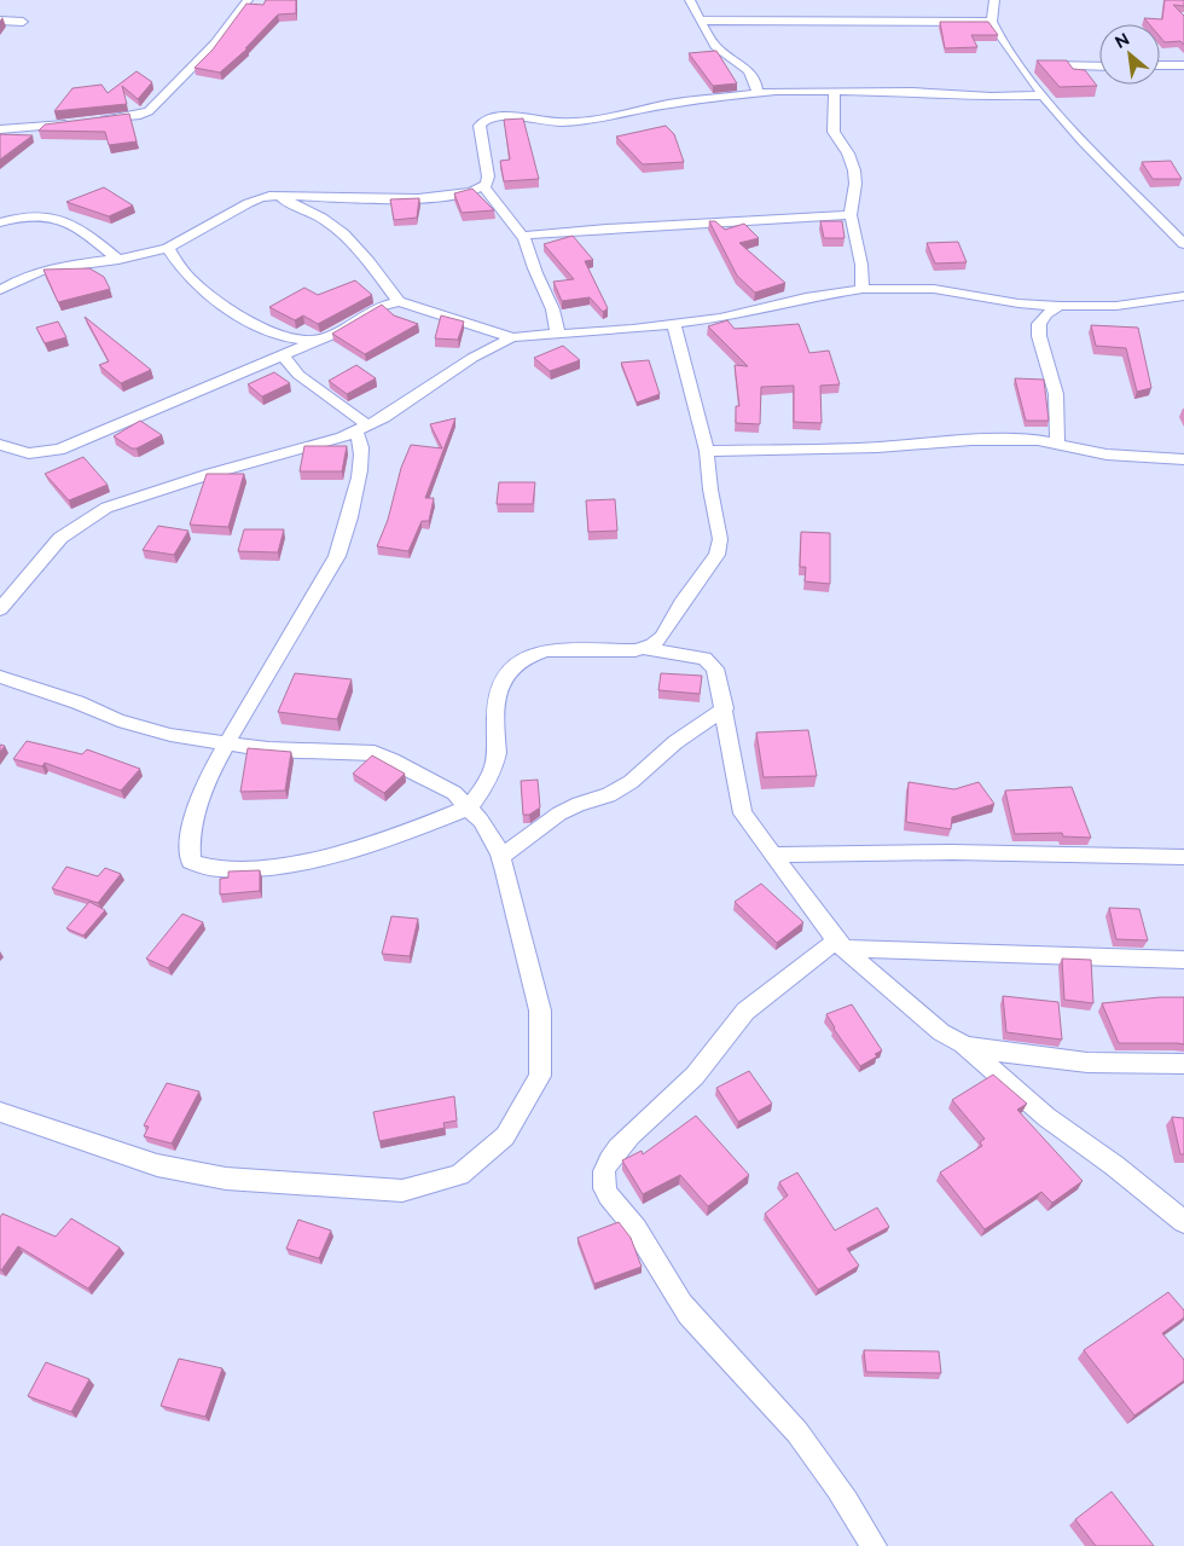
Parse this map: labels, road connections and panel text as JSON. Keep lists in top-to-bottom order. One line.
{"north":"top left"}
